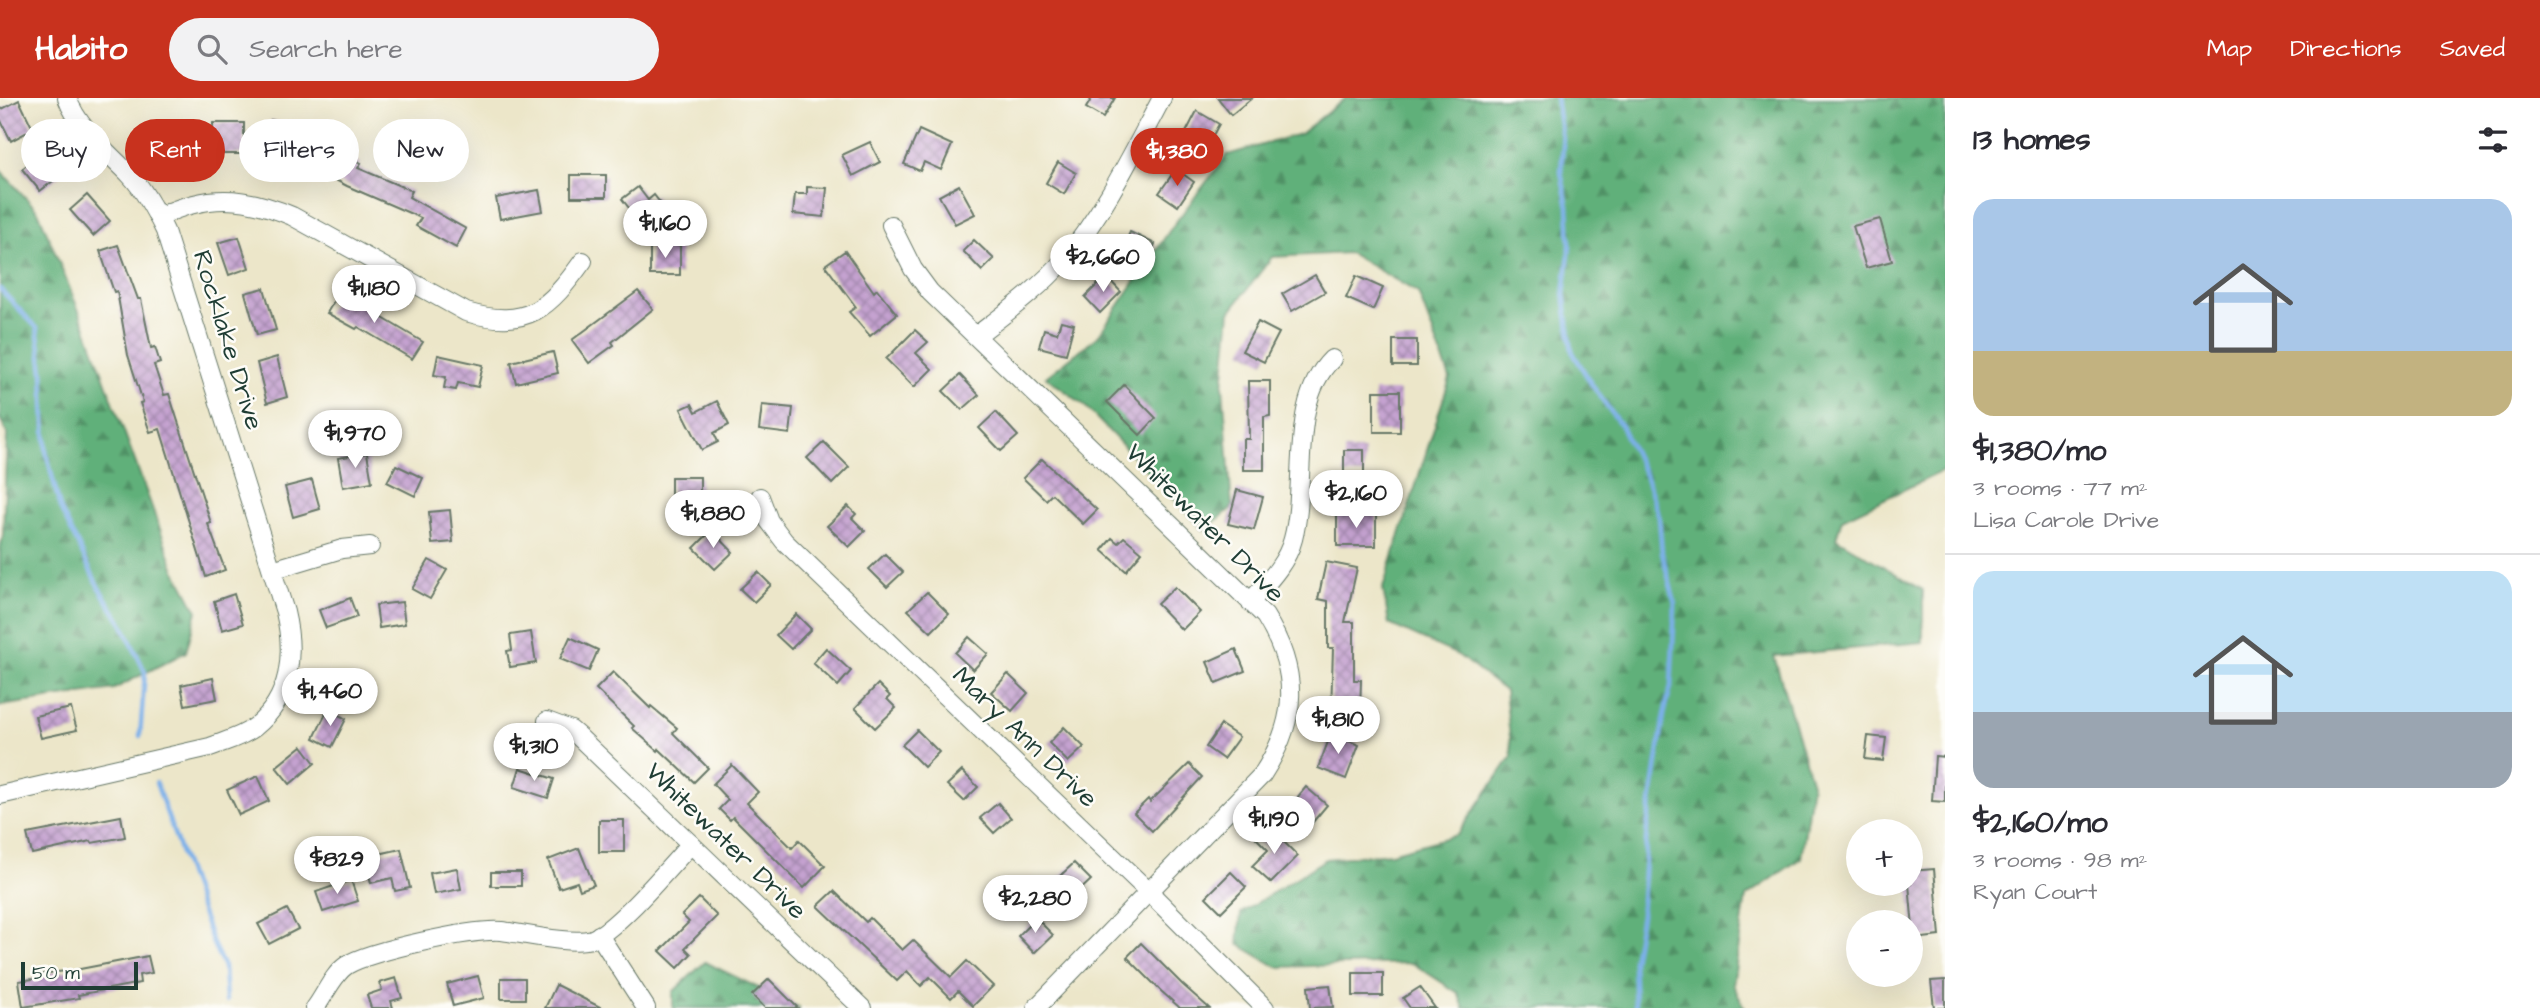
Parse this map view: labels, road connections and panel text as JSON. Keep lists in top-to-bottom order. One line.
{"streets":{"street":["Rocklake Drive","Whitewater Drive","Mary Ann Drive"]},"crossings":[["Whitewater Drive","Mary Ann Drive"]],"scale_bar":"50 m","page":{"header":"Habito","search":"Search here","nav":["Map","Directions","Saved"],"heading":"13 homes","chip":["Buy","Rent","Filters","New"],"price":["$1,380","$1,160","$2,660","$1,180","$1,970","$2,160","$1,880","$1,460","$1,810","$1,310","$1,190","$829","$2,280"],"list":[{"name":"$1,380/mo","note":"3 rooms · 77 m² · Lisa Carole Drive"},{"name":"$2,160/mo","note":"3 rooms · 98 m² · Ryan Court"}],"map_buttons":["+","−"],"scale":"50 m"}}
